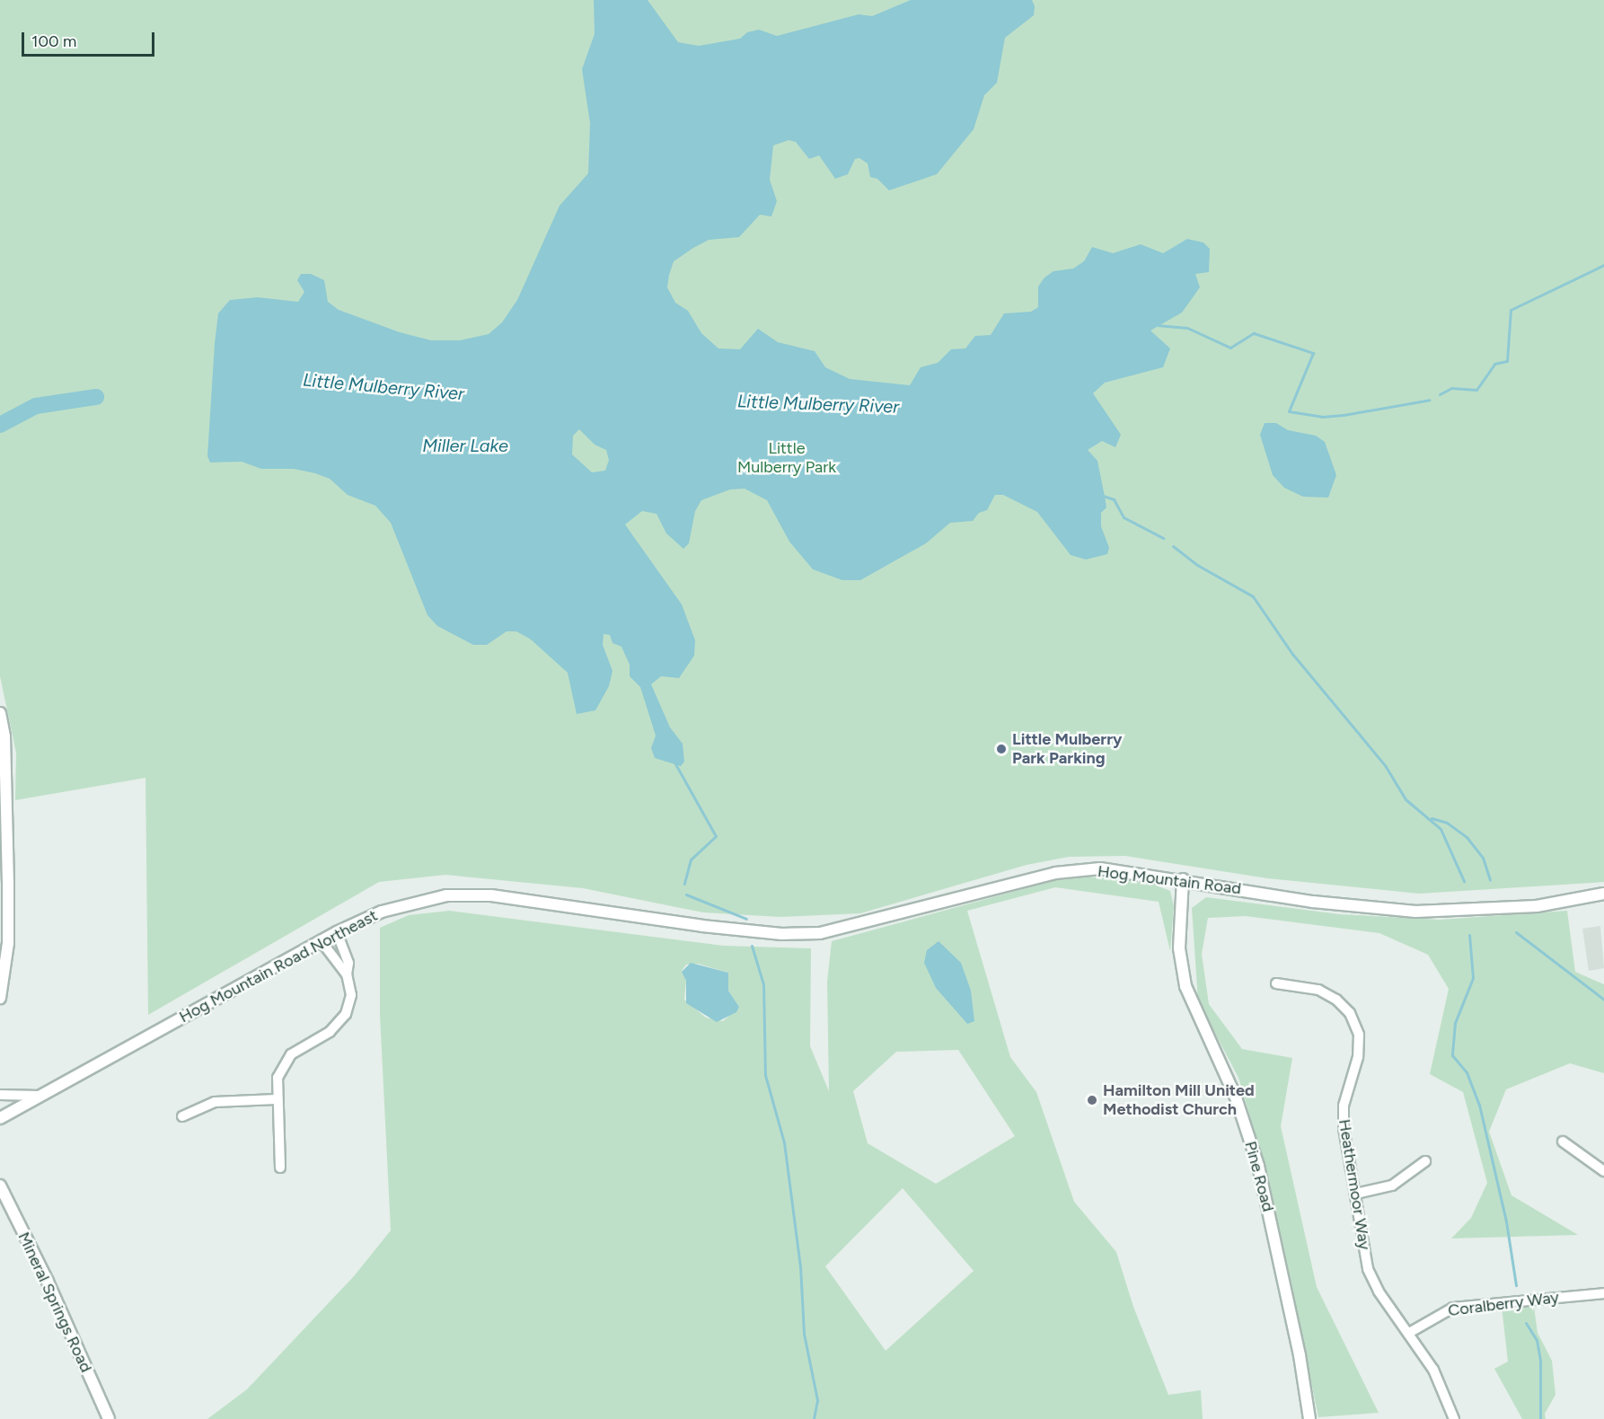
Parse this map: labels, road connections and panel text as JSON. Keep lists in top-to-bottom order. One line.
{"streets":{"street":["Hog Mountain Road","Hog Mountain Road Northeast","Pine Road","Heathermoor Way","Mineral Springs Road","Coralberry Way"]},"crossings":[["Hog Mountain Road","Hog Mountain Road Northeast"],["Hog Mountain Road","Pine Road"],["Heathermoor Way","Coralberry Way"]],"water":["Little Mulberry River","Miller Lake"],"parks":["Little Mulberry Park"],"places":["Little Mulberry Park Parking","Hamilton Mill United Methodist Church"],"scale_bar":"100 m"}
